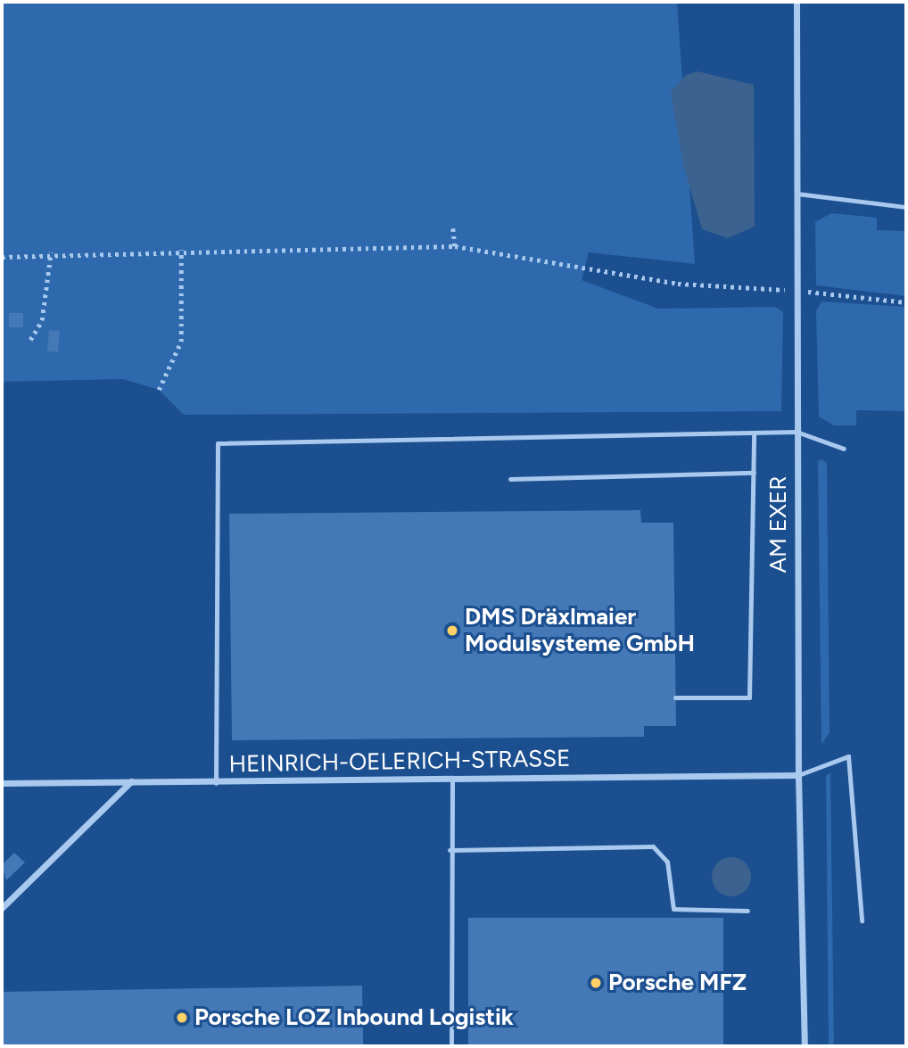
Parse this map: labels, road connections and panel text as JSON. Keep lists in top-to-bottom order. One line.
{"streets":{"street":["AM EXER","HEINRICH-OELERICH-STRASSE"]},"crossings":[["AM EXER","HEINRICH-OELERICH-STRASSE"]],"places":["DMS Dräxlmaier Modulsysteme GmbH","Porsche MFZ","Porsche LOZ Inbound Logistik"]}
